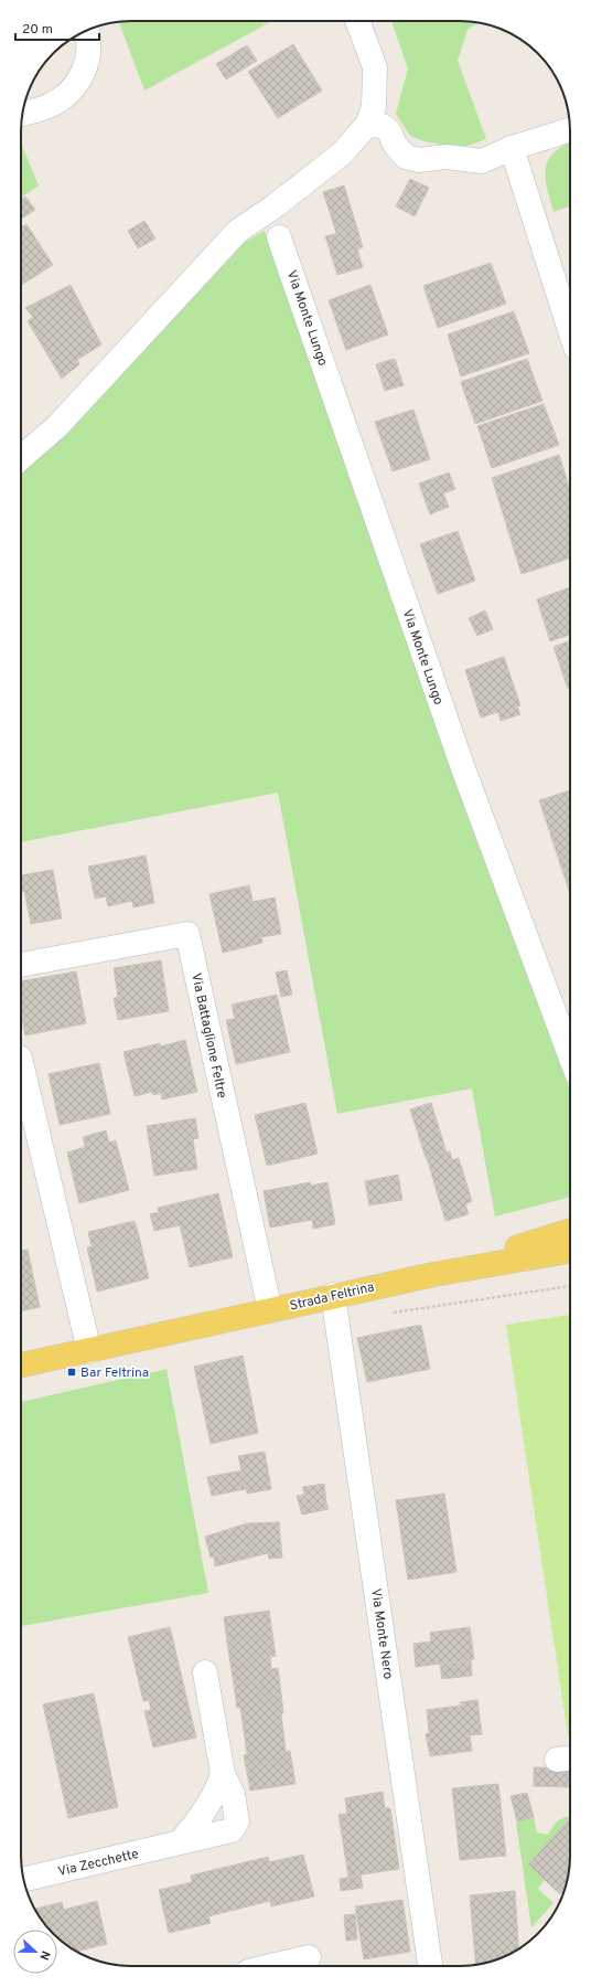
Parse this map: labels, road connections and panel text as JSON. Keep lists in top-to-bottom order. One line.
{"streets":{"main road":["Strada Feltrina"],"street":["Via Monte Lungo","Via Battaglione Feltre","Via Monte Nero","Via Zecchette"]},"crossings":[["Via Battaglione Feltre","Strada Feltrina"],["Strada Feltrina","Via Monte Nero"]],"places":{"transit":["Bar Feltrina"]},"scale_bar":"20 m","north":"right"}
